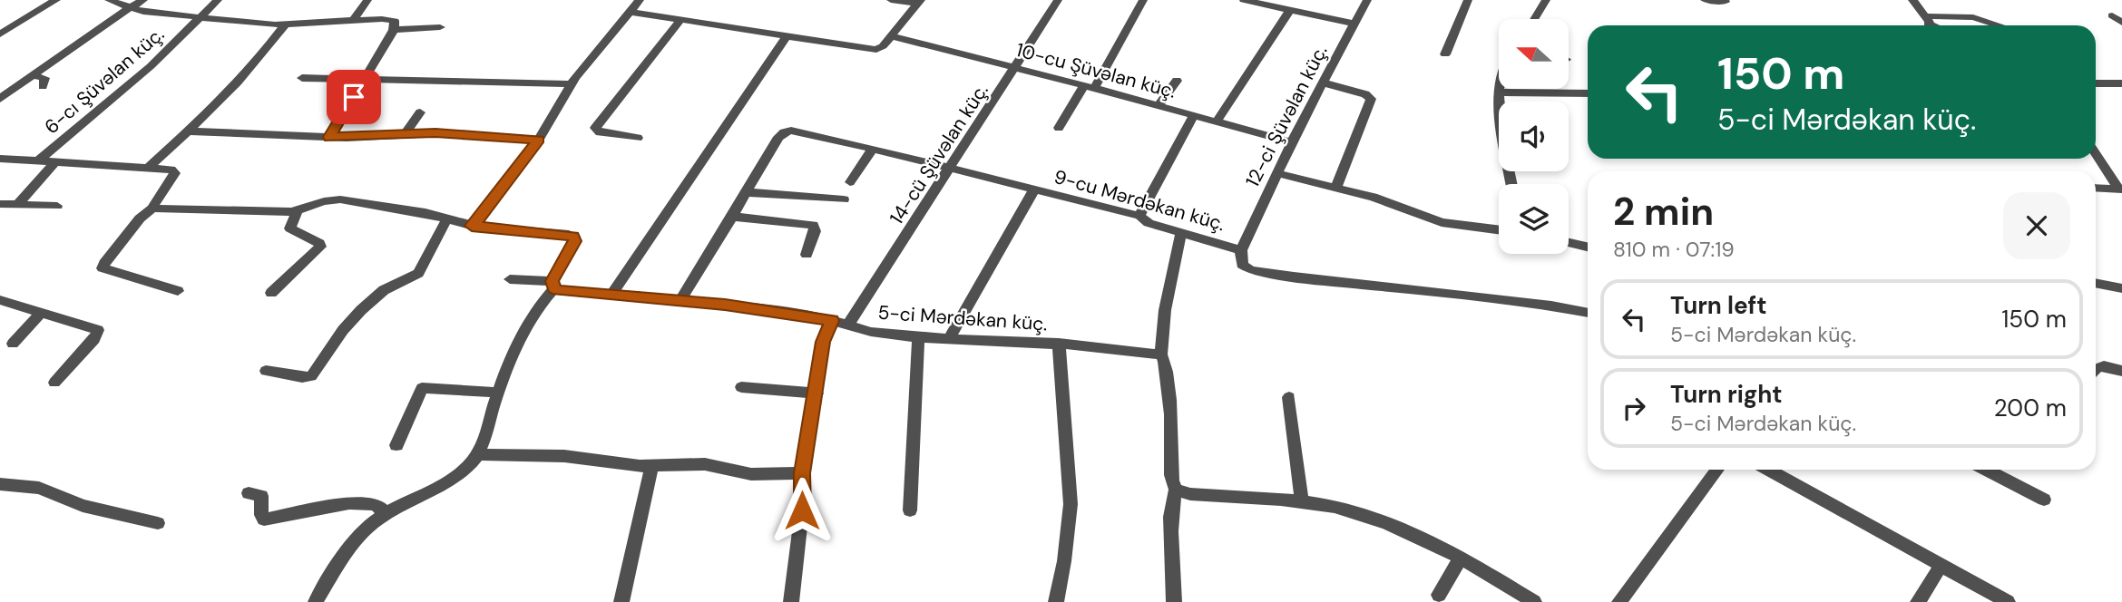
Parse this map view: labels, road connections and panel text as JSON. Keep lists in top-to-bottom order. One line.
{"streets":{"street":["10-cu Şüvəlan küç.","6-cı Şüvəlan küç.","12-ci Şüvəlan küç.","14-cü Şüvəlan küç.","9-cu Mərdəkan küç.","5-ci Mərdəkan küç."]},"crossings":[["10-cu Şüvəlan küç.","12-ci Şüvəlan küç."],["10-cu Şüvəlan küç.","14-cü Şüvəlan küç."],["12-ci Şüvəlan küç.","9-cu Mərdəkan küç."],["14-cü Şüvəlan küç.","9-cu Mərdəkan küç."],["14-cü Şüvəlan küç.","5-ci Mərdəkan küç."],["9-cu Mərdəkan küç.","5-ci Mərdəkan küç."]],"north":"left","page":{"turn":["150 m","5-ci Mərdəkan küç."],"heading":["2 min","810 m · 07:19"],"list":[{"name":"Turn left","note":"5-ci Mərdəkan küç.","value":"150 m"},{"name":"Turn right","note":"5-ci Mərdəkan küç.","value":"200 m"}]}}
